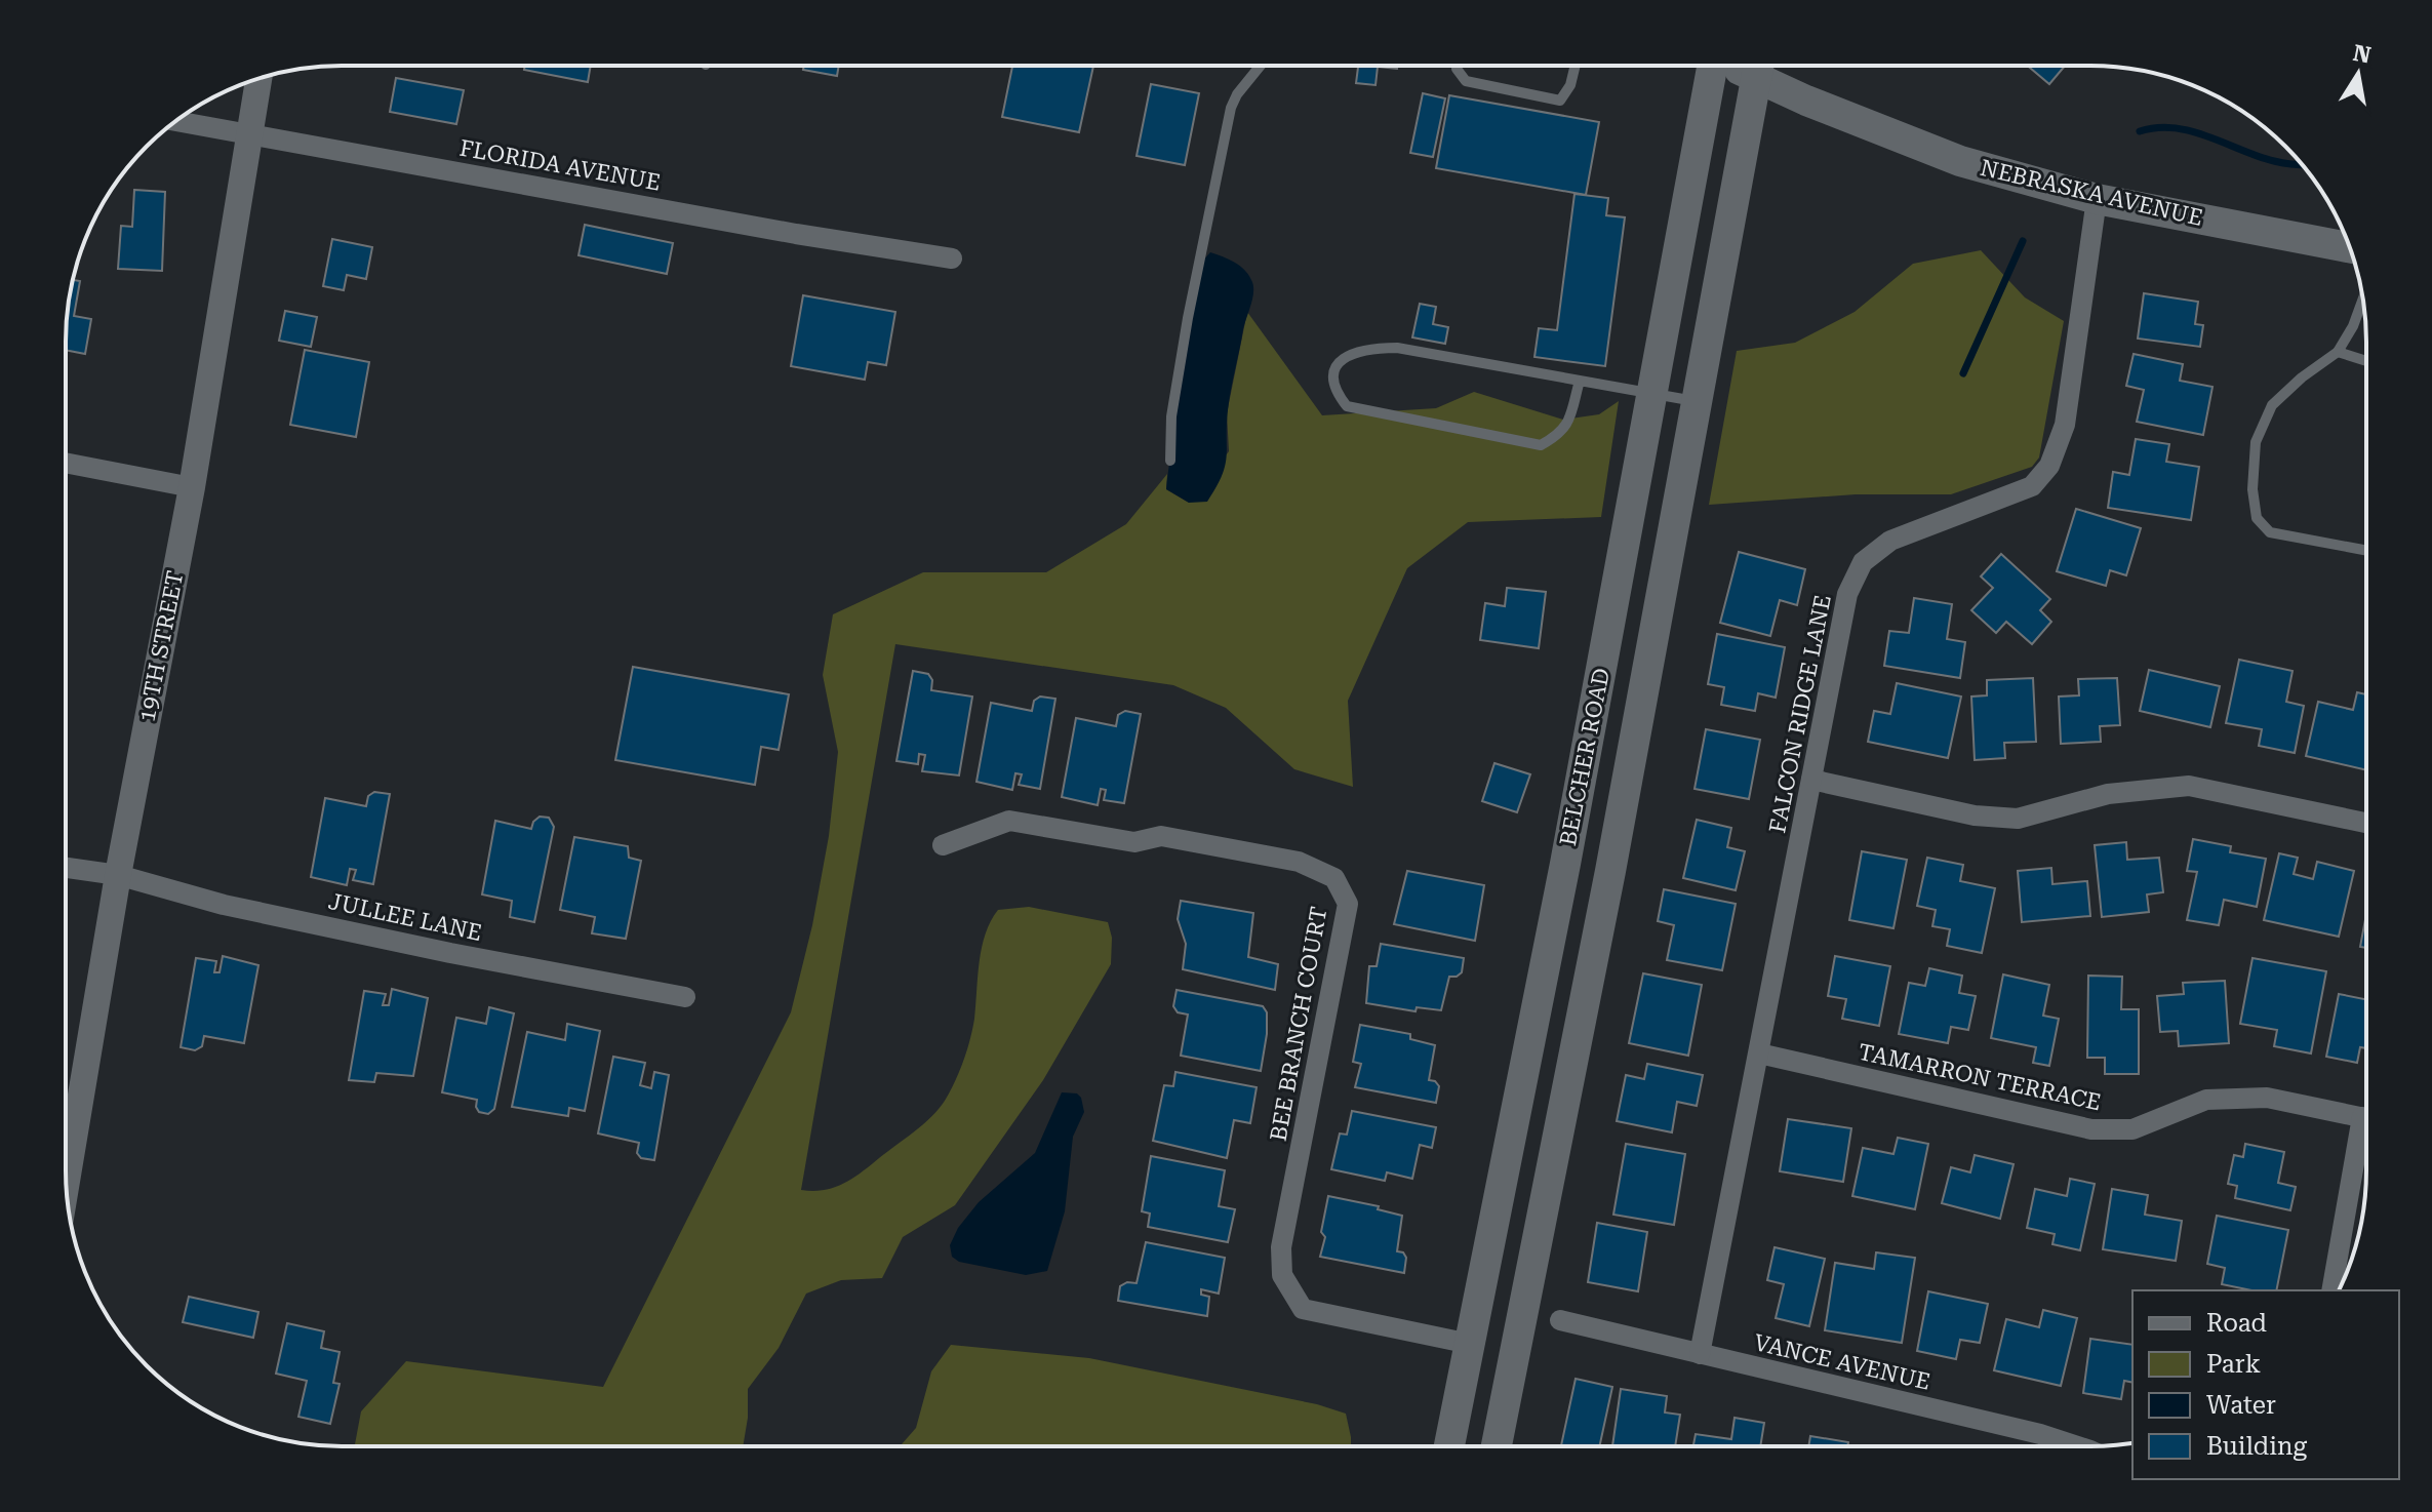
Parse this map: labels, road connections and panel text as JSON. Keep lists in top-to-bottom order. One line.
{"streets":{"main road":["NEBRASKA AVENUE","BELCHER ROAD"],"street":["FLORIDA AVENUE","19TH STREET","FALCON RIDGE LANE","JULLEE LANE","BEE BRANCH COURT","TAMARRON TERRACE","VANCE AVENUE"]},"crossings":[["FLORIDA AVENUE","19TH STREET"],["NEBRASKA AVENUE","FALCON RIDGE LANE"],["19TH STREET","JULLEE LANE"],["FALCON RIDGE LANE","TAMARRON TERRACE"],["FALCON RIDGE LANE","VANCE AVENUE"],["BELCHER ROAD","BEE BRANCH COURT"]],"legend":["Road","Park","Water","Building"],"north":"top"}
